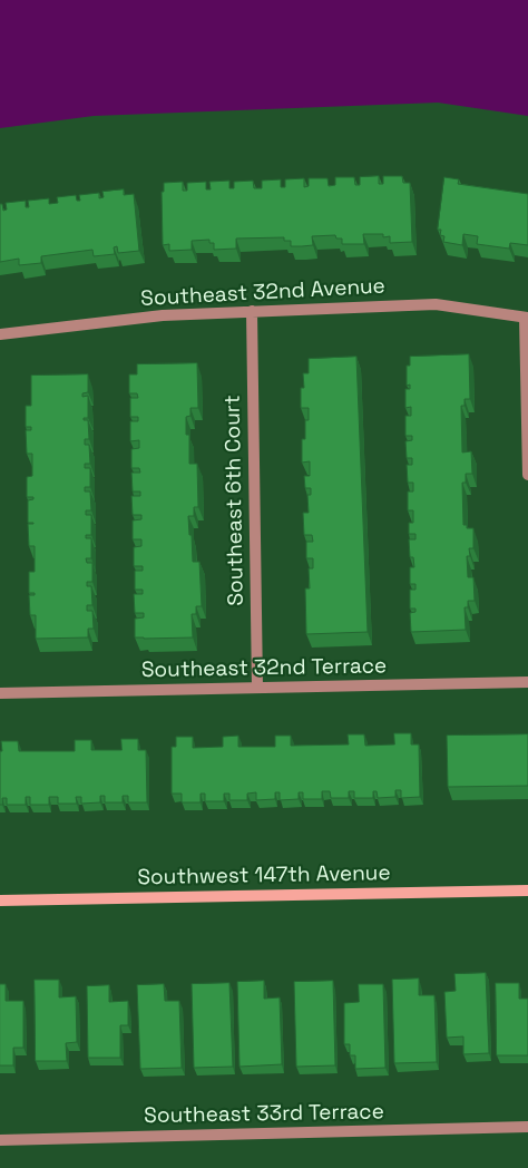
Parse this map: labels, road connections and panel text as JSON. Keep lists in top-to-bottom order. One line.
{"streets":{"street":["Southeast 32nd Avenue","Southeast 6th Court","Southeast 32nd Terrace","Southwest 147th Avenue","Southeast 33rd Terrace"]},"crossings":[["Southeast 32nd Avenue","Southeast 6th Court"],["Southeast 6th Court","Southeast 32nd Terrace"]]}
